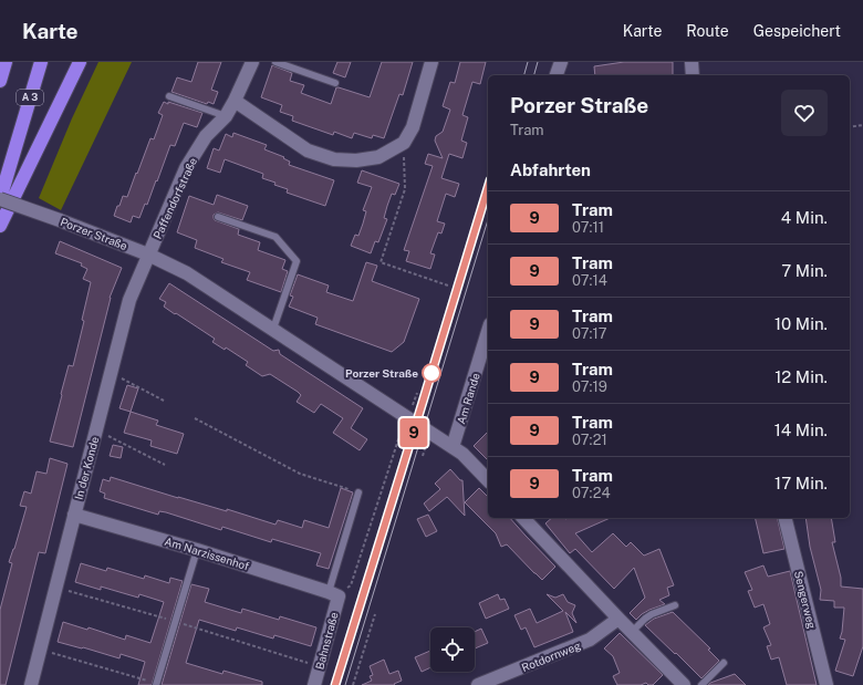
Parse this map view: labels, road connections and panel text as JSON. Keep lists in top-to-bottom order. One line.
{"streets":{"highway":["A 3"],"street":["Paffendorfstraße","Porzer Straße","Am Rande","In der Konde","Am Narzissenhof","Sengerweg","Bahnstraße","Rotdornweg"]},"crossings":[["A 3","Porzer Straße"],["Paffendorfstraße","Porzer Straße"],["Paffendorfstraße","In der Konde"],["Porzer Straße","Am Rande"],["Porzer Straße","In der Konde"],["In der Konde","Am Narzissenhof"],["Am Narzissenhof","Bahnstraße"]],"places":["Porzer Straße"],"lines":["tram line 9"],"page":{"header":"Karte","nav":["Karte","Route","Gespeichert"],"on_map":"9","heading":[["Porzer Straße","Tram"],"Abfahrten"],"list":[{"mark":"9","name":"Tram","note":"07:11","value":"4 Min."},{"mark":"9","name":"Tram","note":"07:14","value":"7 Min."},{"mark":"9","name":"Tram","note":"07:17","value":"10 Min."},{"mark":"9","name":"Tram","note":"07:19","value":"12 Min."},{"mark":"9","name":"Tram","note":"07:21","value":"14 Min."},{"mark":"9","name":"Tram","note":"07:24","value":"17 Min."}]}}
